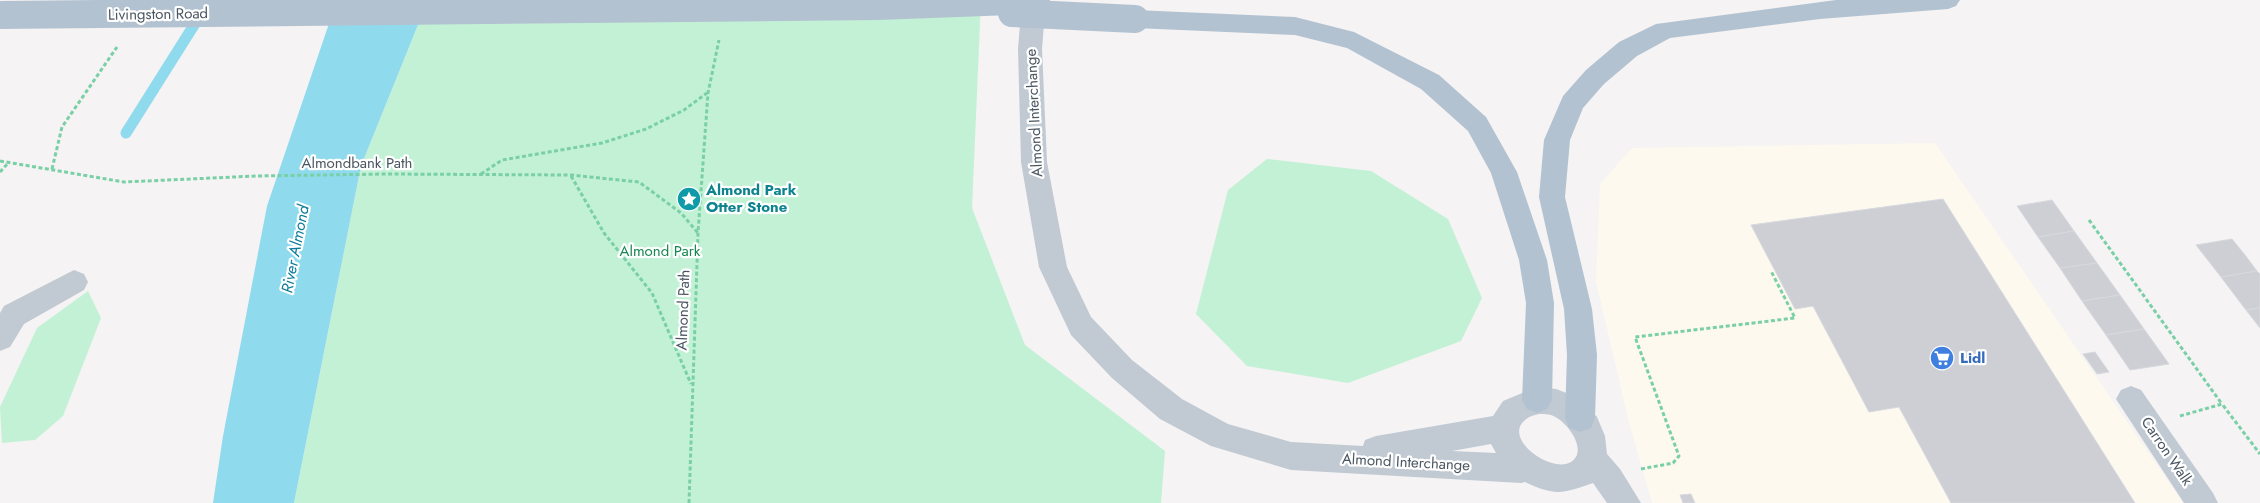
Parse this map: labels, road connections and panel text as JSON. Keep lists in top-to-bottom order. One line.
{"streets":{"main road":["Livingston Road"],"street":["Almond Interchange","Carron Walk"],"path":["Almondbank Path","Almond Path"]},"crossings":[["Livingston Road","Almond Interchange"],["Almondbank Path","Almond Path"]],"water":["River Almond"],"parks":["Almond Park"],"places":{"place":["Almond Park Otter Stone"],"supermarket":["Lidl"]}}
